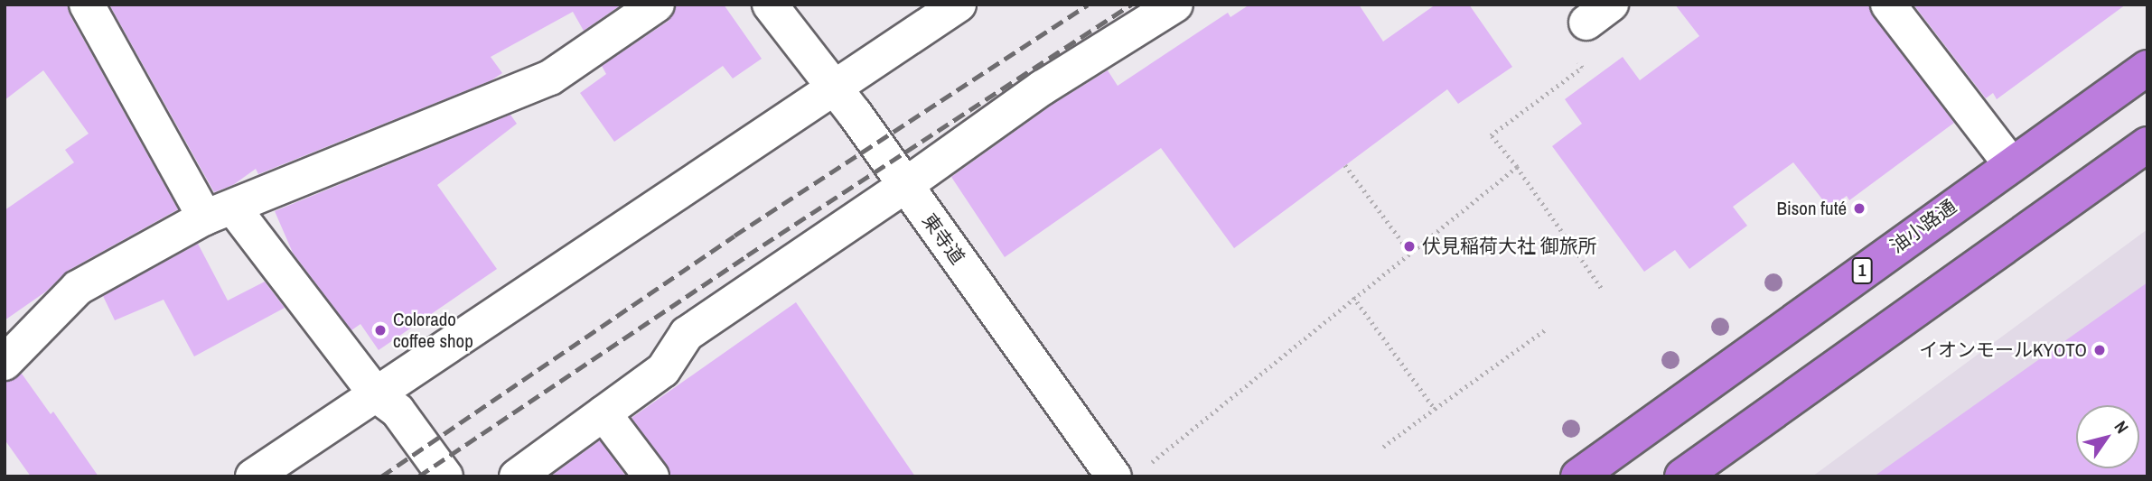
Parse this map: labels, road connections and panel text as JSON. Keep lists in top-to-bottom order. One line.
{"streets":{"highway":["油小路通","1"],"street":["東寺道"]},"places":["Bison futé","伏見稲荷大社 御旅所","Colorado coffee shop","イオンモールKYOTO"],"north":"top right"}
